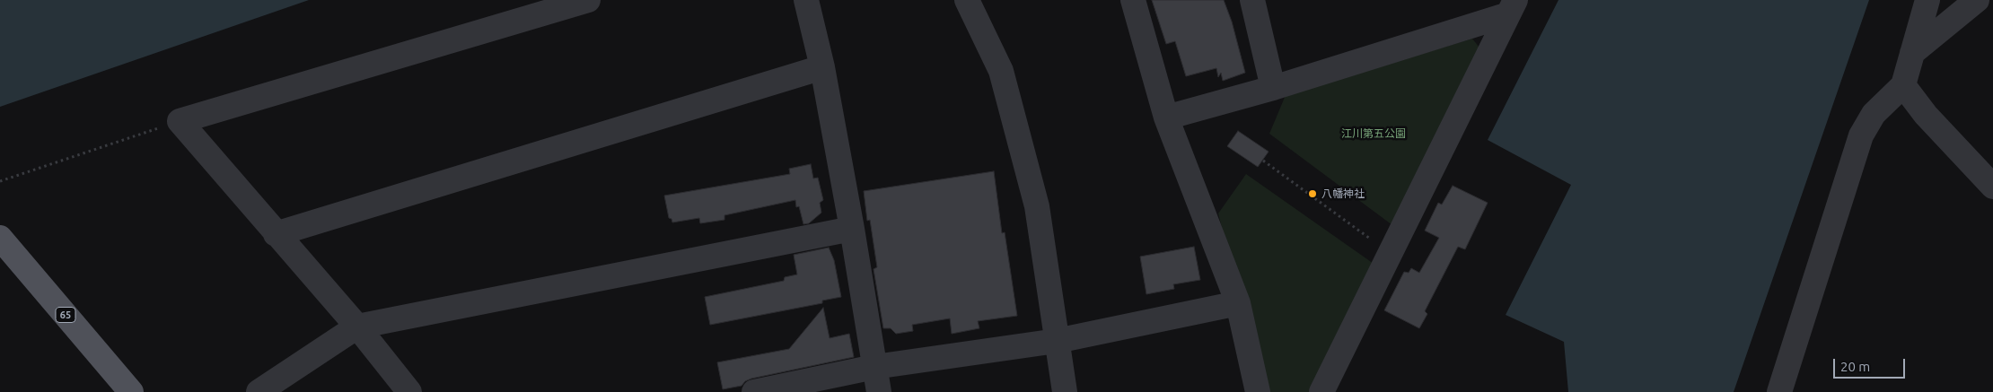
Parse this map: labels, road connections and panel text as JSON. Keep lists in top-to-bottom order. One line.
{"streets":{"main road":["65"]},"parks":["江川第五公園"],"places":["八幡神社"],"scale_bar":"20 m"}
